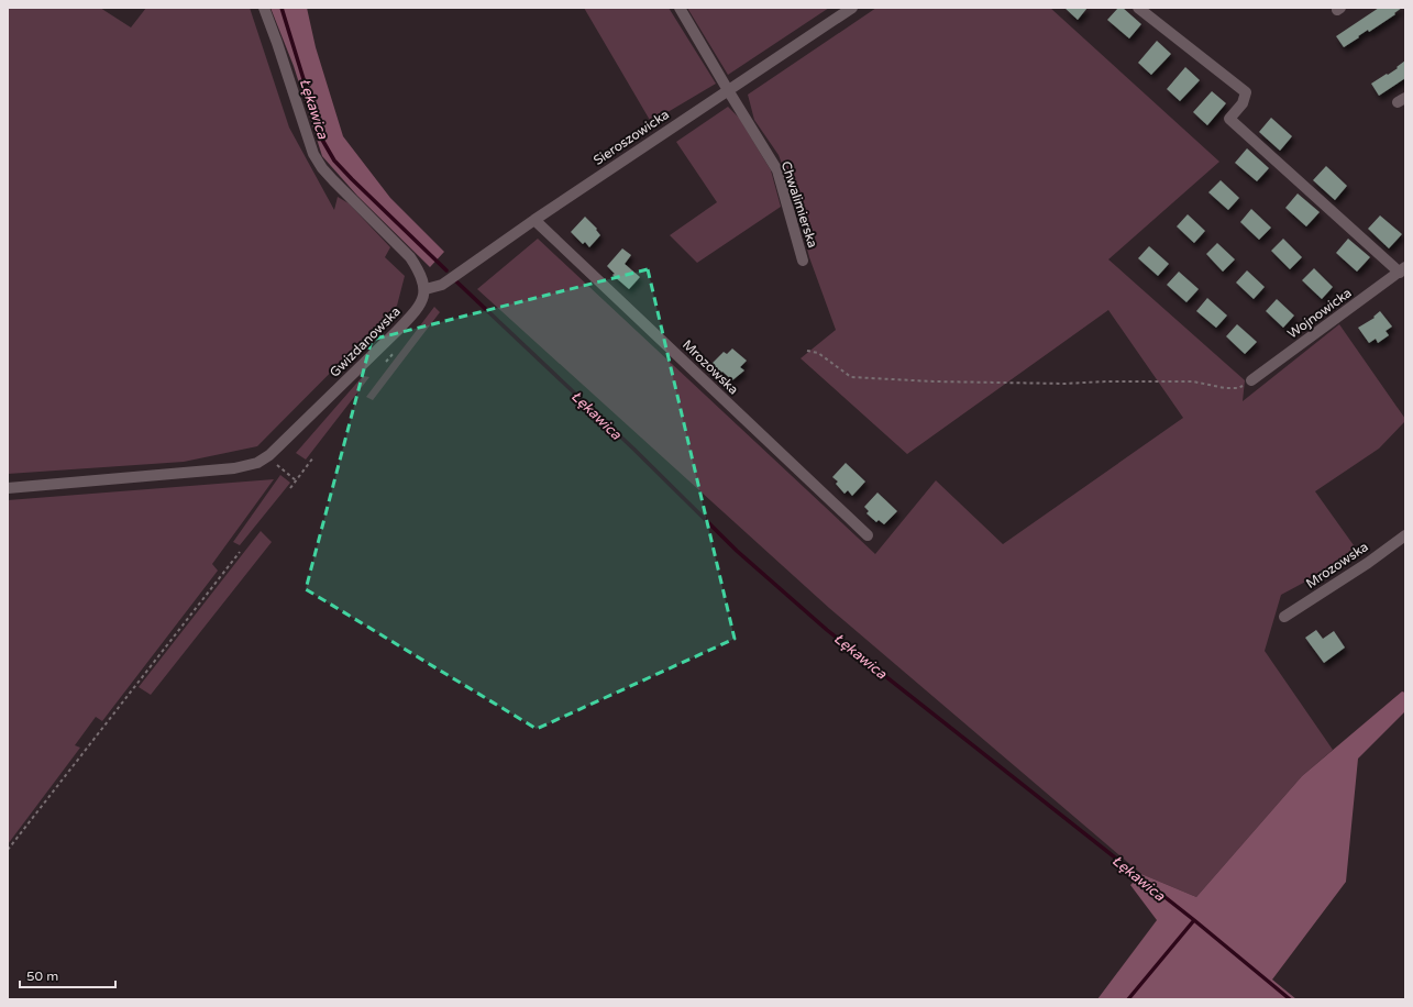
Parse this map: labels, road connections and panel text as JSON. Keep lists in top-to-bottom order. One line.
{"streets":{"street":["Sieroszowicka","Chwalimierska","Wojnowicka","Gwizdanowska","Mrozowska"]},"crossings":[["Sieroszowicka","Chwalimierska"],["Sieroszowicka","Gwizdanowska"],["Sieroszowicka","Mrozowska"]],"water":["Łękawica"],"scale_bar":"50 m"}
